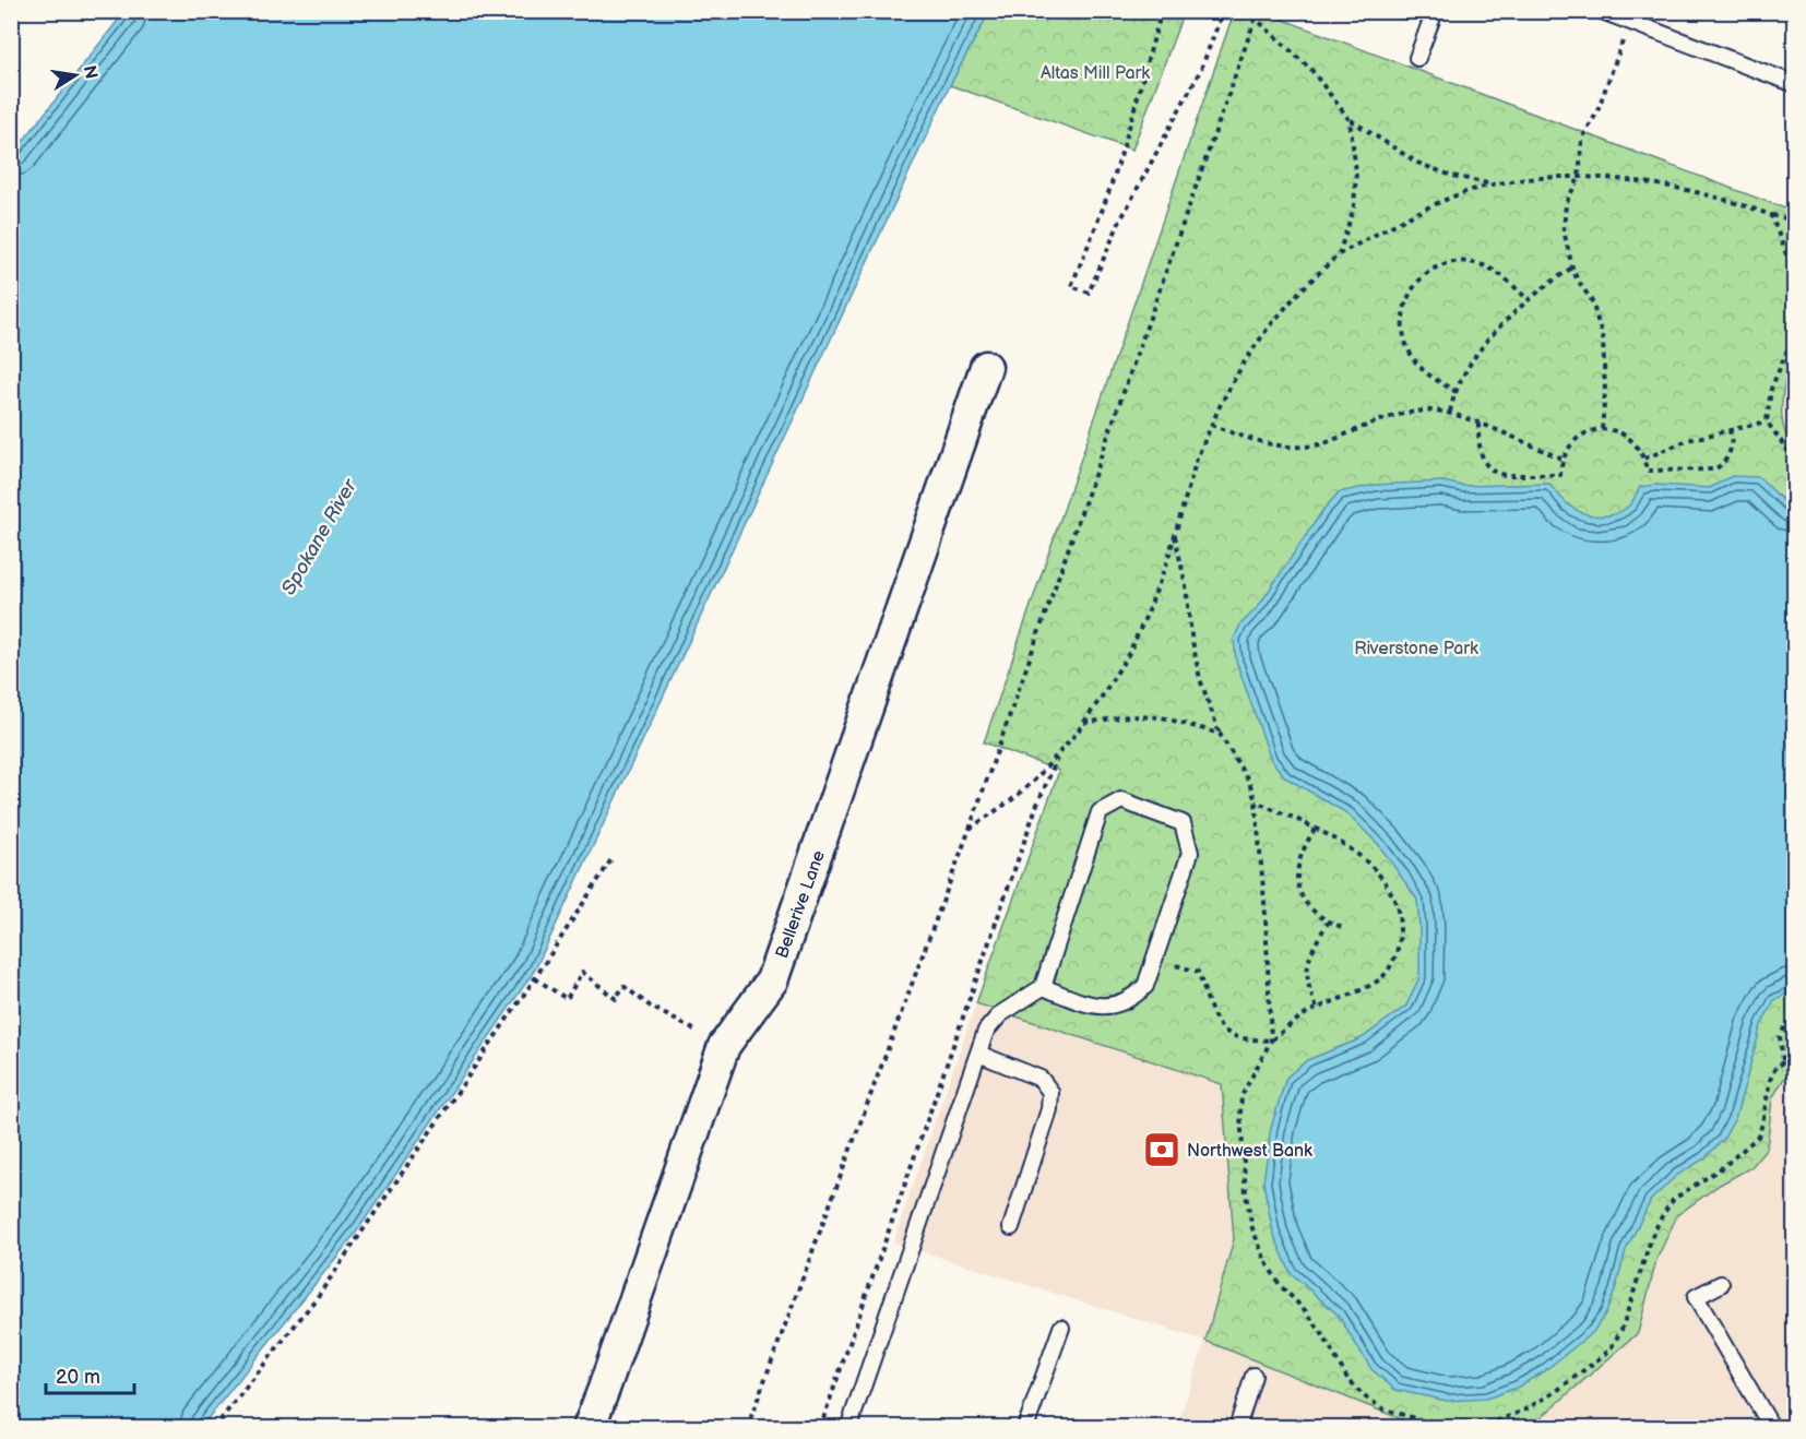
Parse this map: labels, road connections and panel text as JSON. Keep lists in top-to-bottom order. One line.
{"streets":{"street":["Bellerive Lane"]},"water":["Spokane River"],"parks":["Altas Mill Park","Riverstone Park"],"places":{"bank":["Northwest Bank"]},"scale_bar":"20 m","north":"right"}
